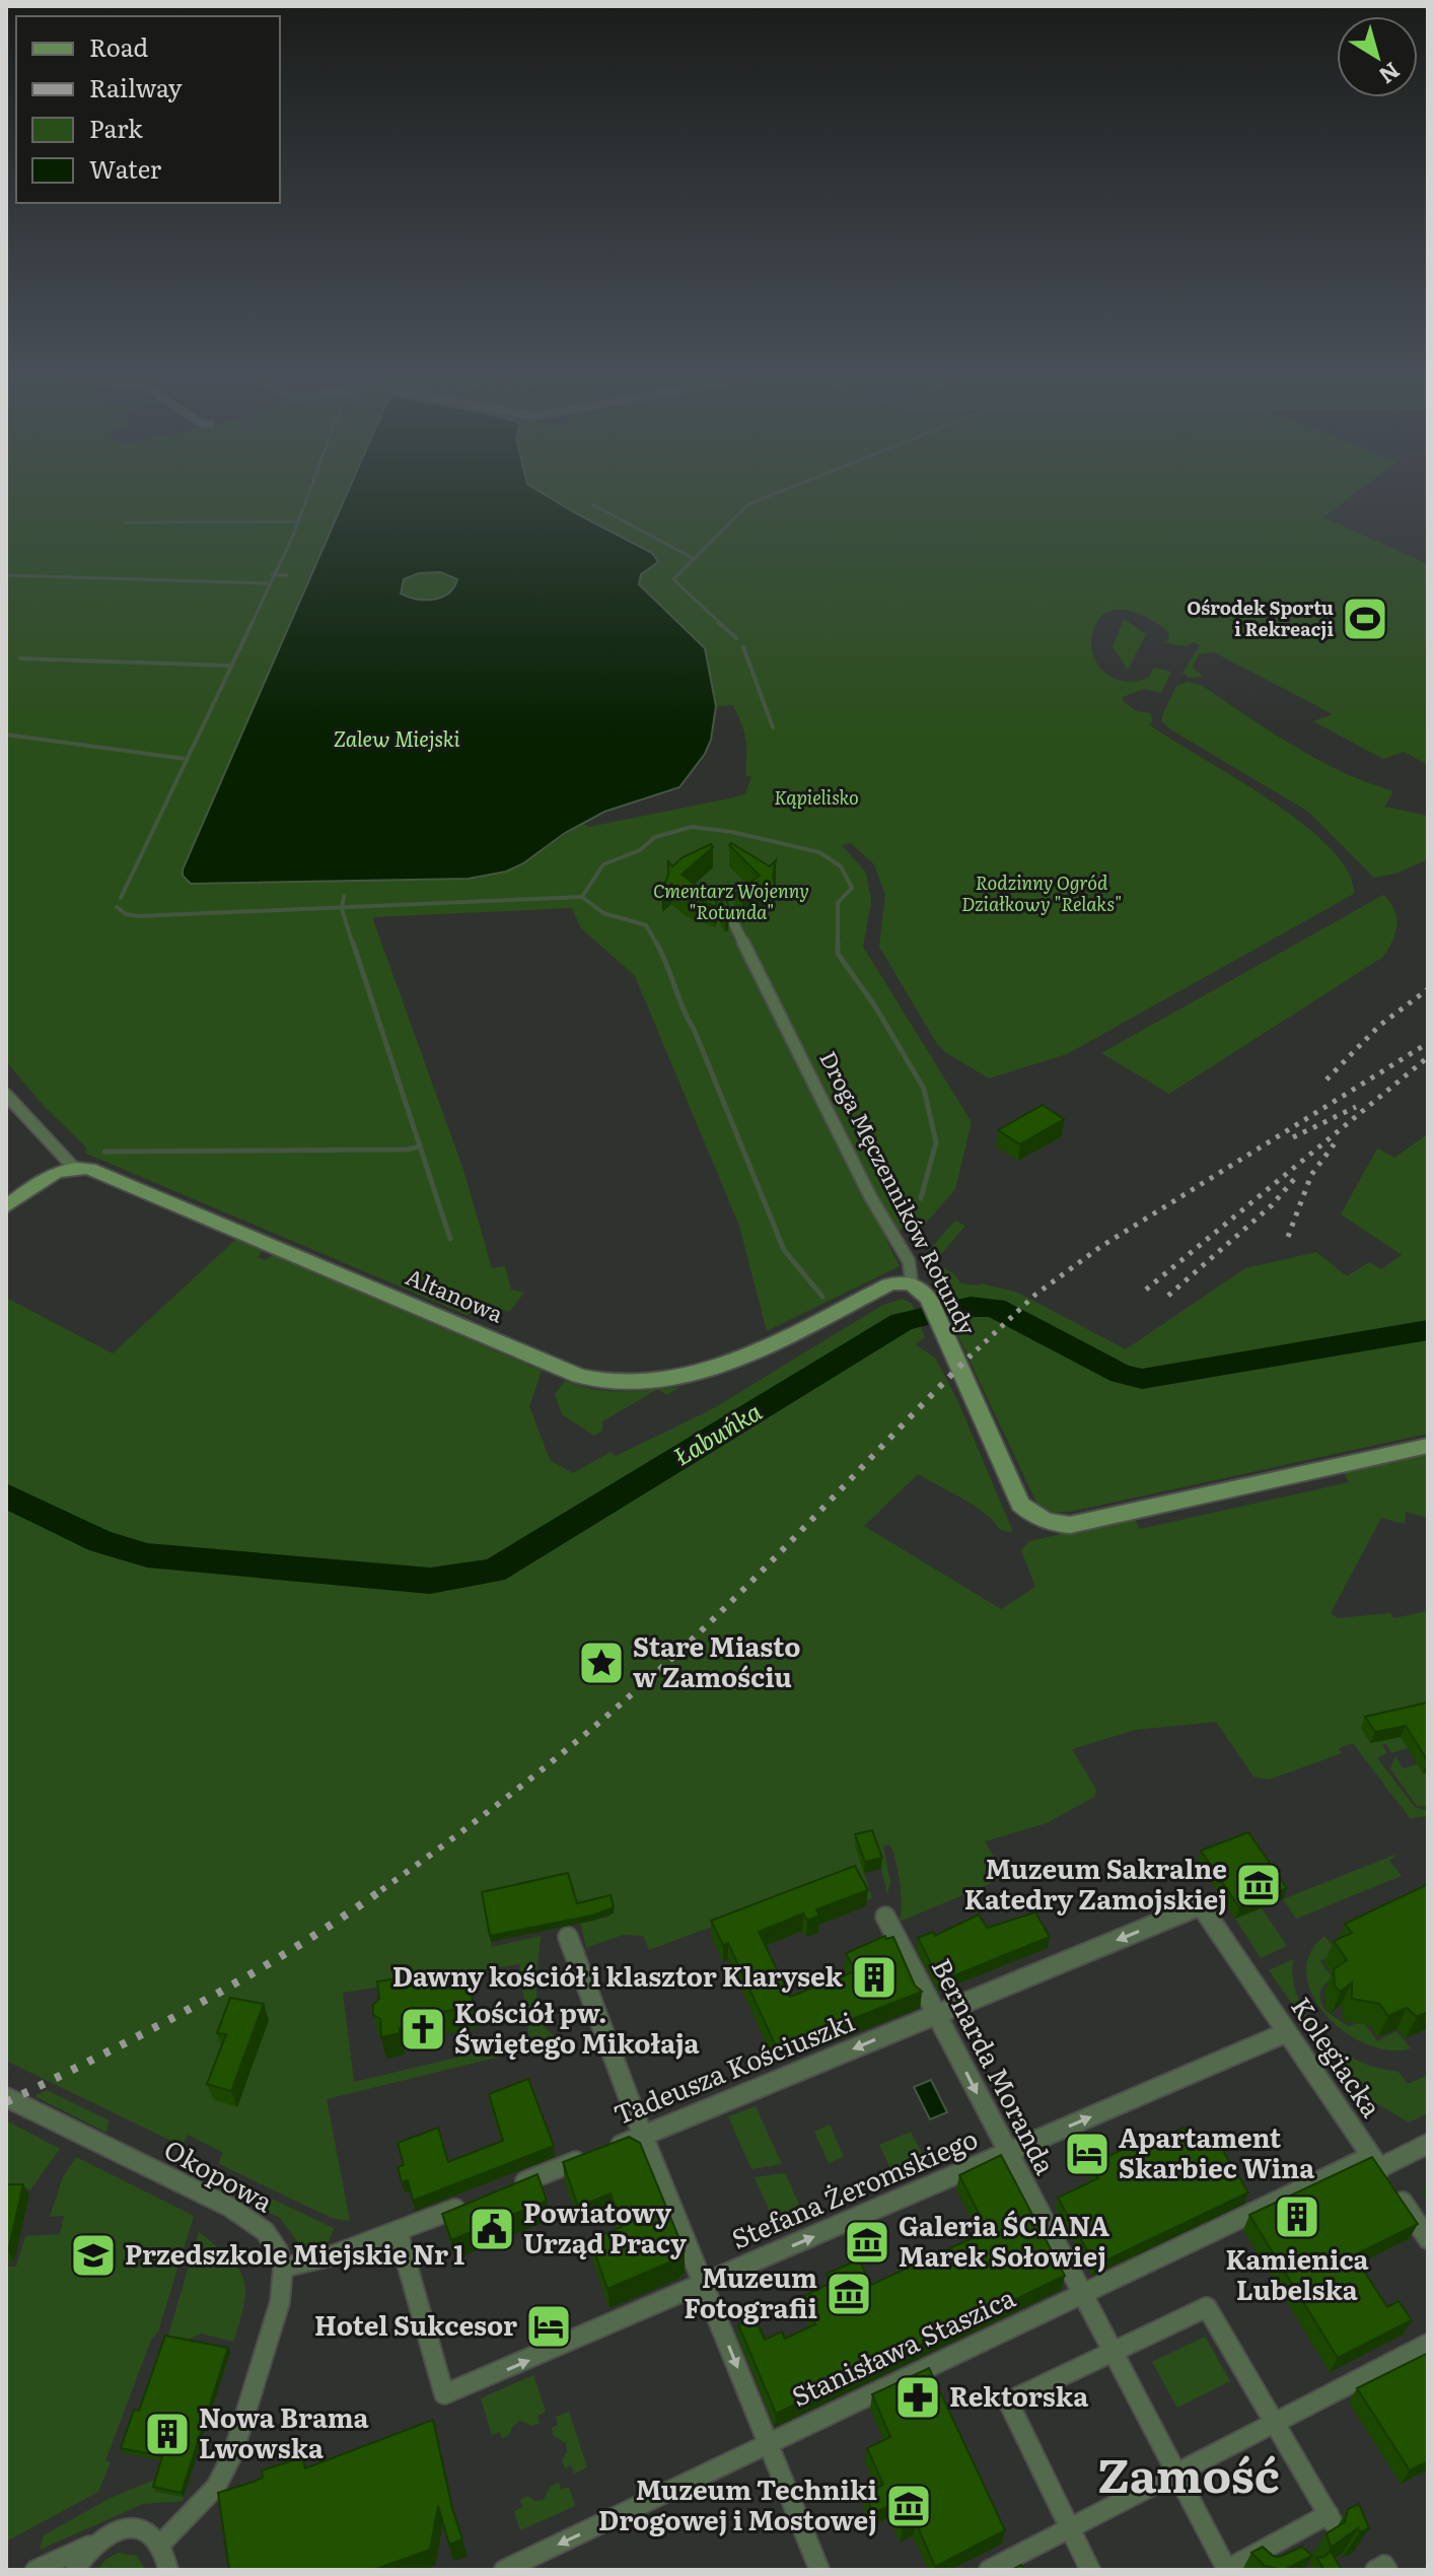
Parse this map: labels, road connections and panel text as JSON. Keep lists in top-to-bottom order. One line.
{"streets":{"street":["Droga Męczenników Rotundy","Altanowa","Kolegiacka","Bernarda Moranda","Tadeusza Kościuszki","Okopowa","Stefana Żeromskiego","Stanisława Staszica"]},"crossings":[["Droga Męczenników Rotundy","Altanowa"],["Kolegiacka","Tadeusza Kościuszki"],["Kolegiacka","Stefana Żeromskiego"],["Kolegiacka","Stanisława Staszica"],["Bernarda Moranda","Tadeusza Kościuszki"],["Bernarda Moranda","Stefana Żeromskiego"],["Bernarda Moranda","Stanisława Staszica"]],"one_way":["Tadeusza Kościuszki","Stefana Żeromskiego"],"districts":["Zamość"],"water":["Zalew Miejski","Łabuńka"],"parks":["Kąpielisko","Rodzinny Ogród Działkowy \"Relaks\"","Cmentarz Wojenny \"Rotunda\""],"places":{"sports":["Ośrodek Sportu i Rekreacji"],"place":["Stare Miasto w Zamościu"],"museum":["Muzeum Sakralne Katedry Zamojskiej","Galeria ŚCIANA Marek Sołowiej","Muzeum Fotografii","Muzeum Techniki Drogowej i Mostowej"],"building":["Dawny kościół i klasztor Klarysek","Kamienica Lubelska","Nowa Brama Lwowska"],"church":["Kościół pw. Świętego Mikołaja"],"hotel":["Apartament Skarbiec Wina","Hotel Sukcesor"],"public building":["Powiatowy Urząd Pracy"],"school or university":["Przedszkole Miejskie Nr 1"],"pharmacy":["Rektorska"]},"legend":["Road","Railway","Park","Water"],"north":"bottom right"}
